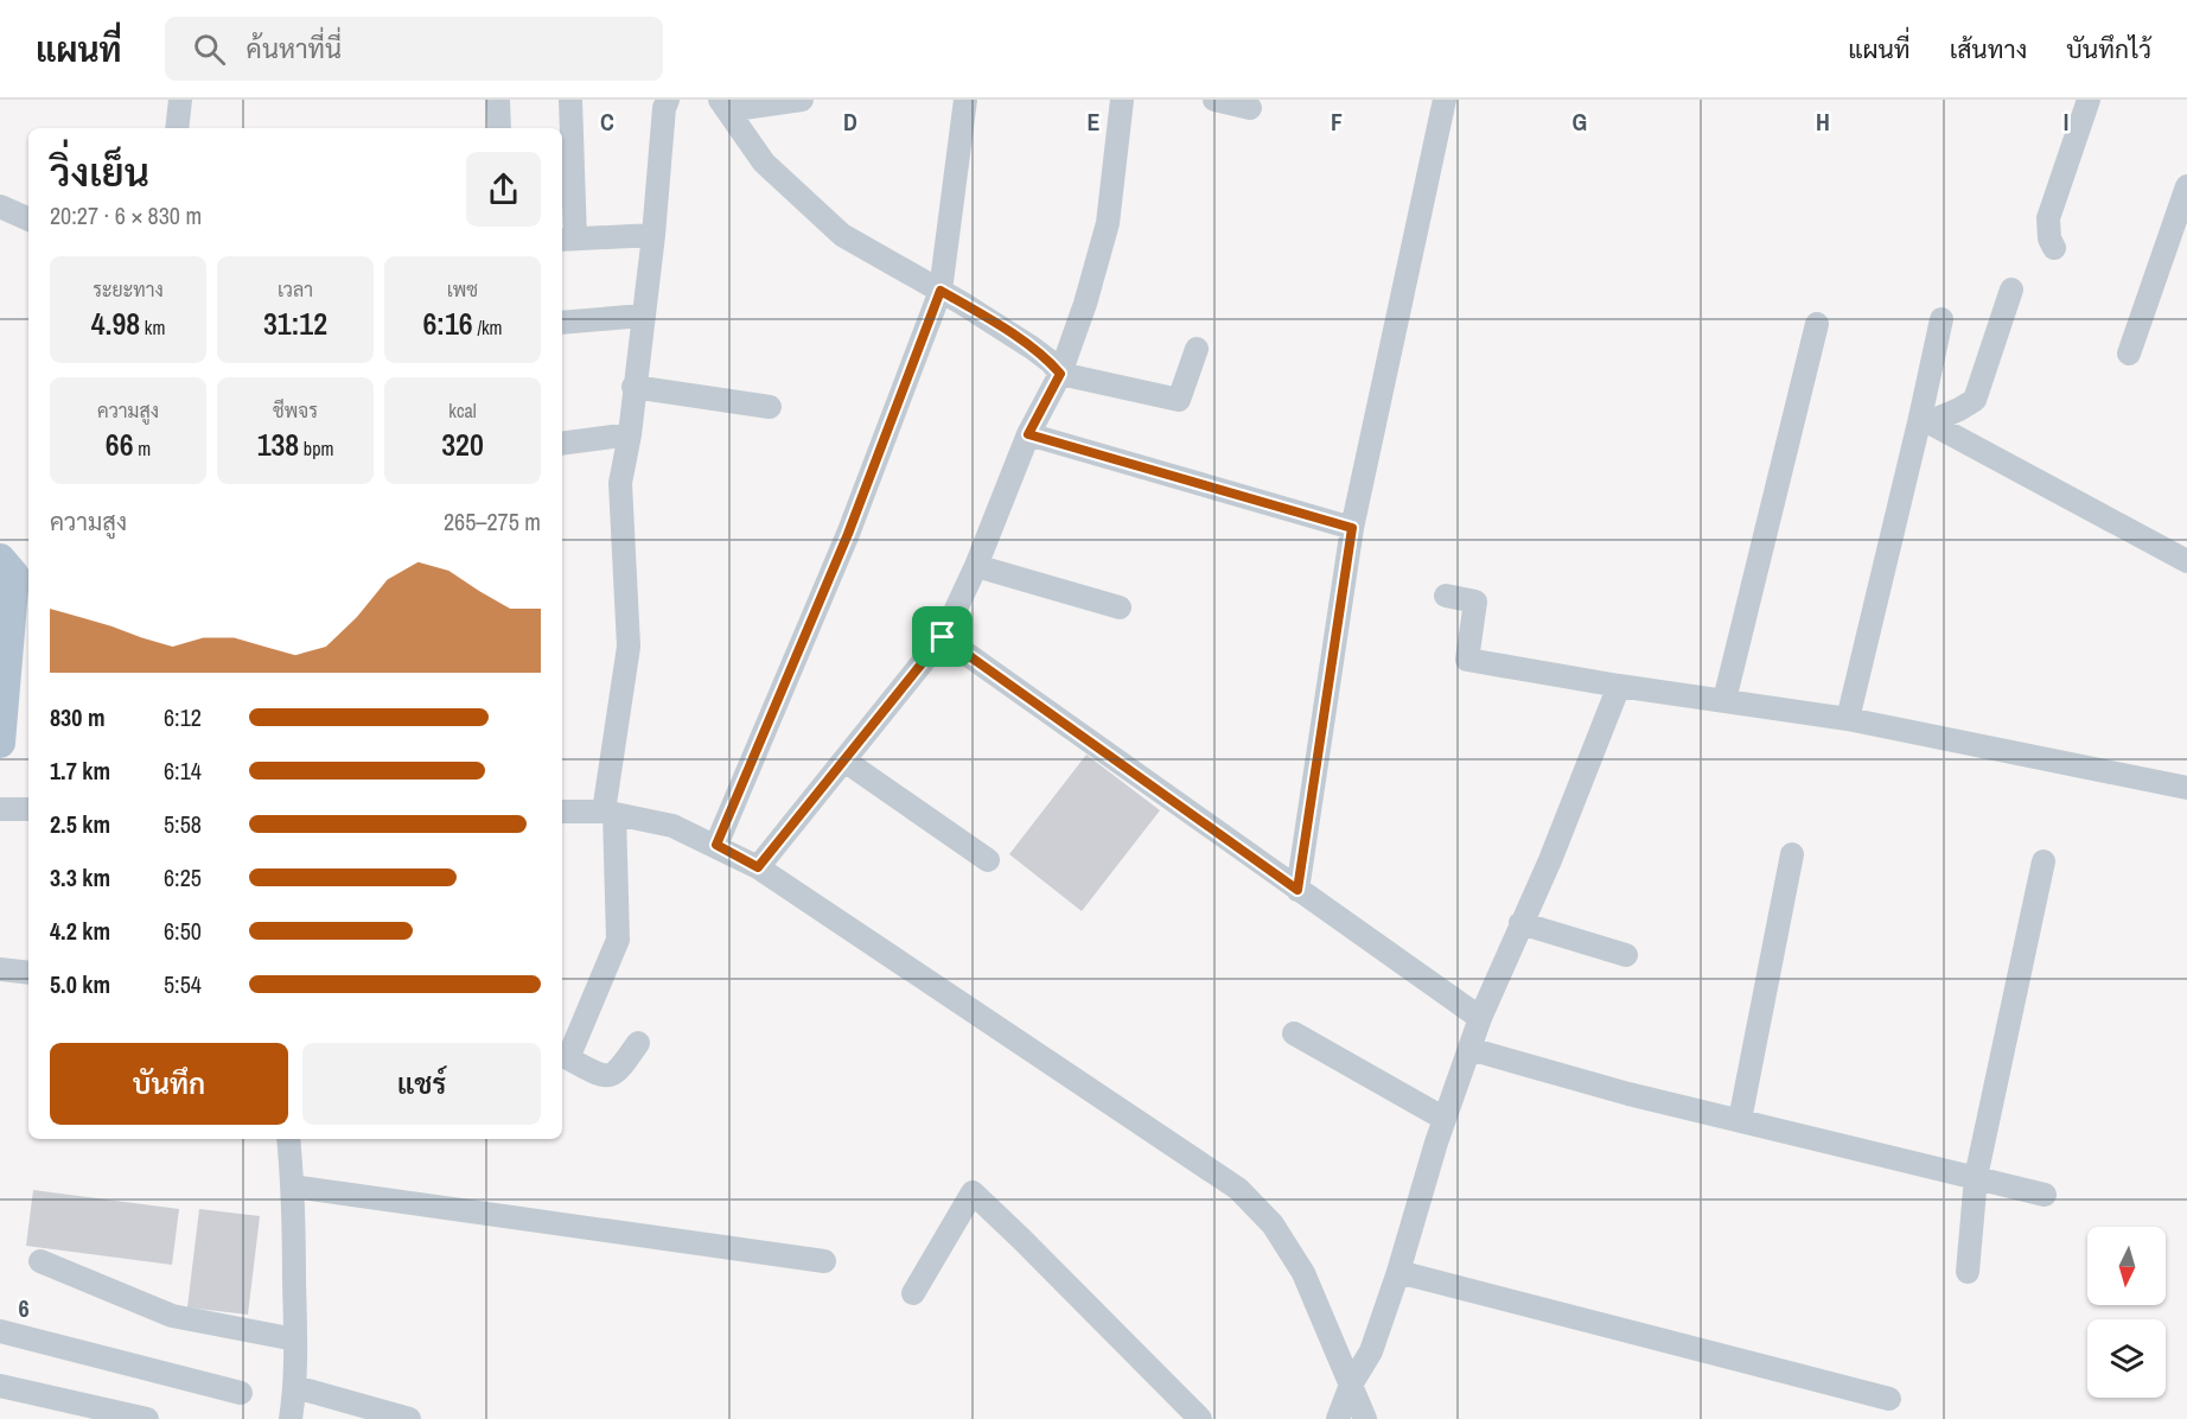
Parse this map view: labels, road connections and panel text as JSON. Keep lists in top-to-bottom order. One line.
{"north":"bottom","page":{"header":"แผนที่","search":"ค้นหาที่นี่","nav":["แผนที่","เส้นทาง","บันทึกไว้"],"heading":["วิ่งเย็น","20:27 · 6 × 830 m"],"stats":[["ระยะทาง","4.98 km"],["เวลา","31:12"],["เพซ","6:16 /km"],["ความสูง","66 m"],["ชีพจร","138 bpm"],["kcal","320"]],"chart":["ความสูง","265–275 m"],"list":[{"name":"830 m","note":"6:12"},{"name":"1.7 km","note":"6:14"},{"name":"2.5 km","note":"5:58"},{"name":"3.3 km","note":"6:25"},{"name":"4.2 km","note":"6:50"},{"name":"5.0 km","note":"5:54"}],"buttons":["บันทึก","แชร์"]},"grid":{"columns":["C","D","E","F","G","H","I"],"rows":["6"]}}
